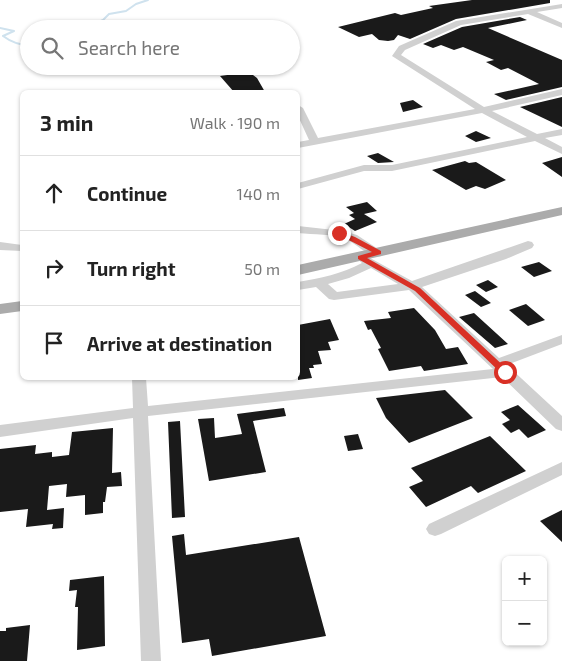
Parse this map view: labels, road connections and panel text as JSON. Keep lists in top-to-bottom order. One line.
{"page":{"search":"Search here","heading":["3 min","Walk · 190 m"],"list":[["Continue","140 m"],["Turn right","50 m"],"Arrive at destination"],"map_buttons":["+","−"]}}
